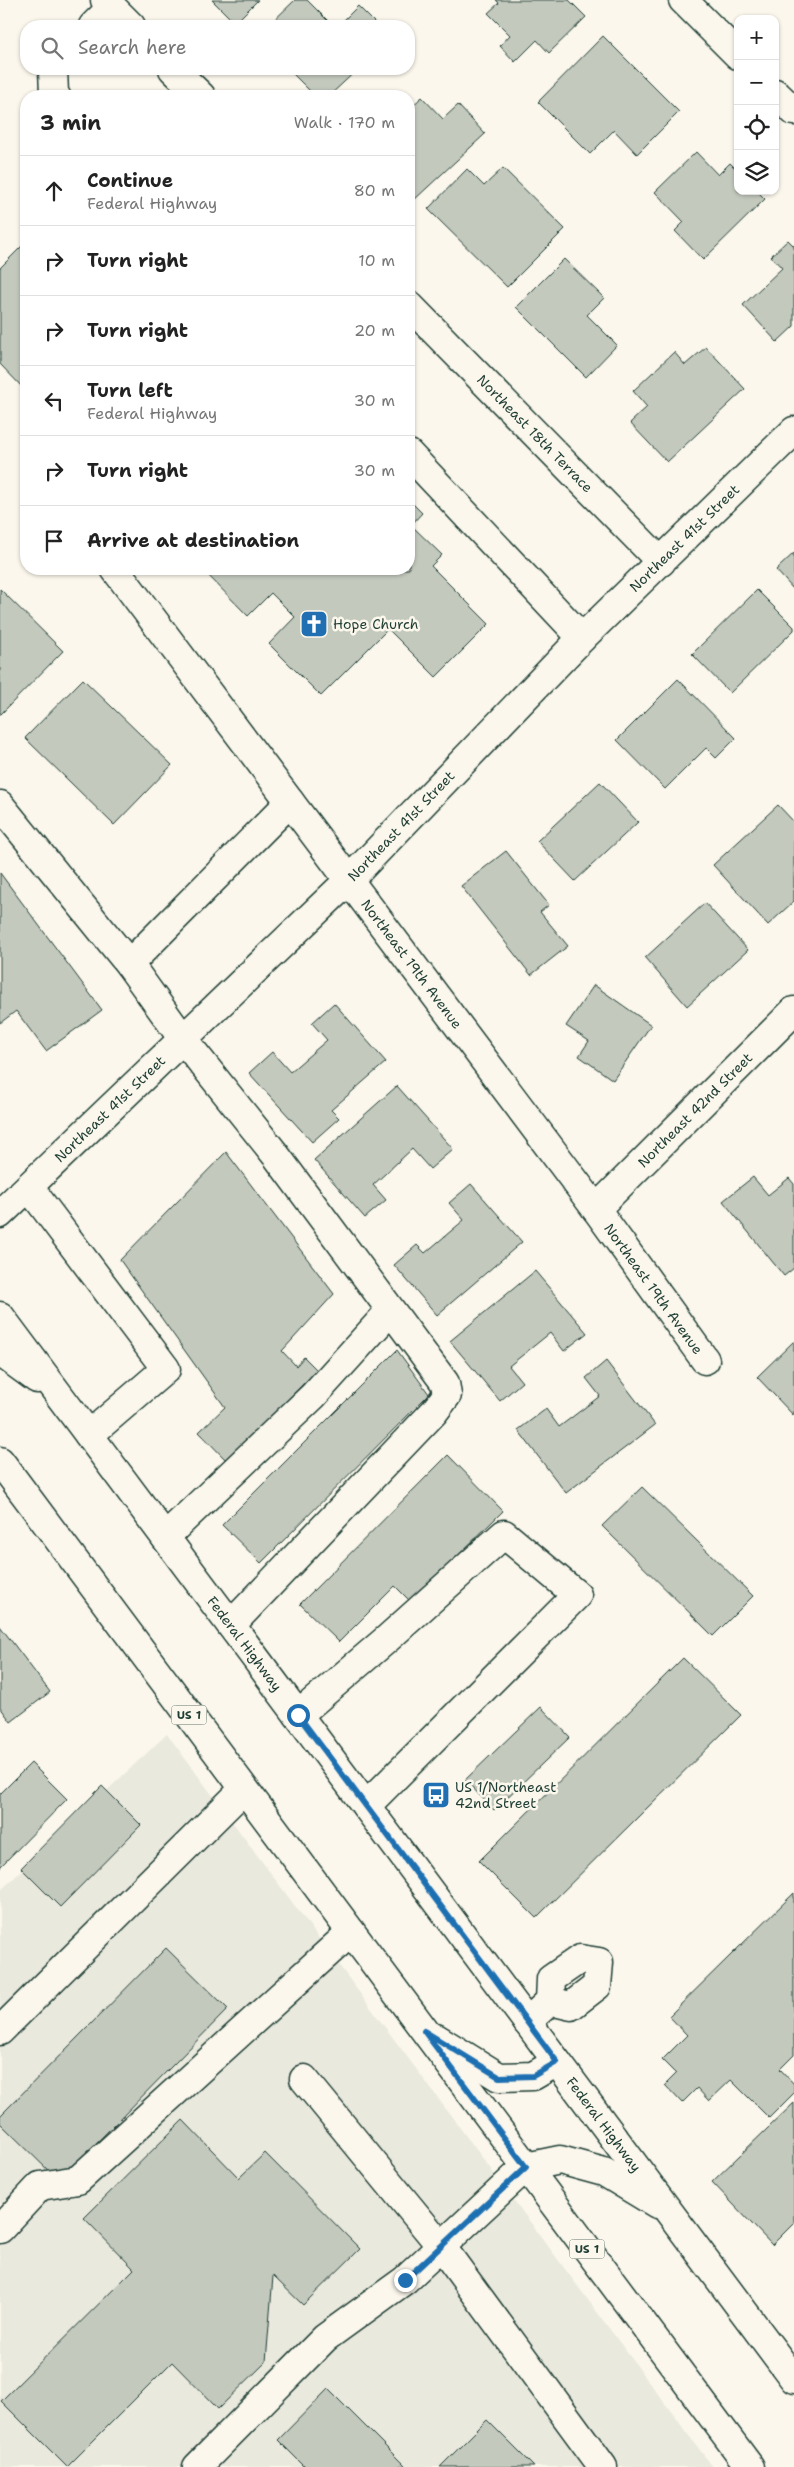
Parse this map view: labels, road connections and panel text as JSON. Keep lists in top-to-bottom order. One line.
{"streets":{"main road":["Northeast 18th Terrace","Northeast 41st Street","Northeast 19th Avenue","Northeast 42nd Street","Federal Highway","US 1"]},"crossings":[["Northeast 18th Terrace","Northeast 41st Street"],["Northeast 41st Street","Northeast 19th Avenue"],["Northeast 19th Avenue","Northeast 42nd Street"]],"places":{"church":["Hope Church"],"bus stop":["US 1/Northeast 42nd Street"]},"page":{"map_buttons":["+","−"],"search":"Search here","heading":["3 min","Walk · 170 m"],"list":[["Continue","Federal Highway","80 m"],["Turn right","10 m"],["Turn right","20 m"],["Turn left","Federal Highway","30 m"],["Turn right","30 m"],"Arrive at destination"]}}
